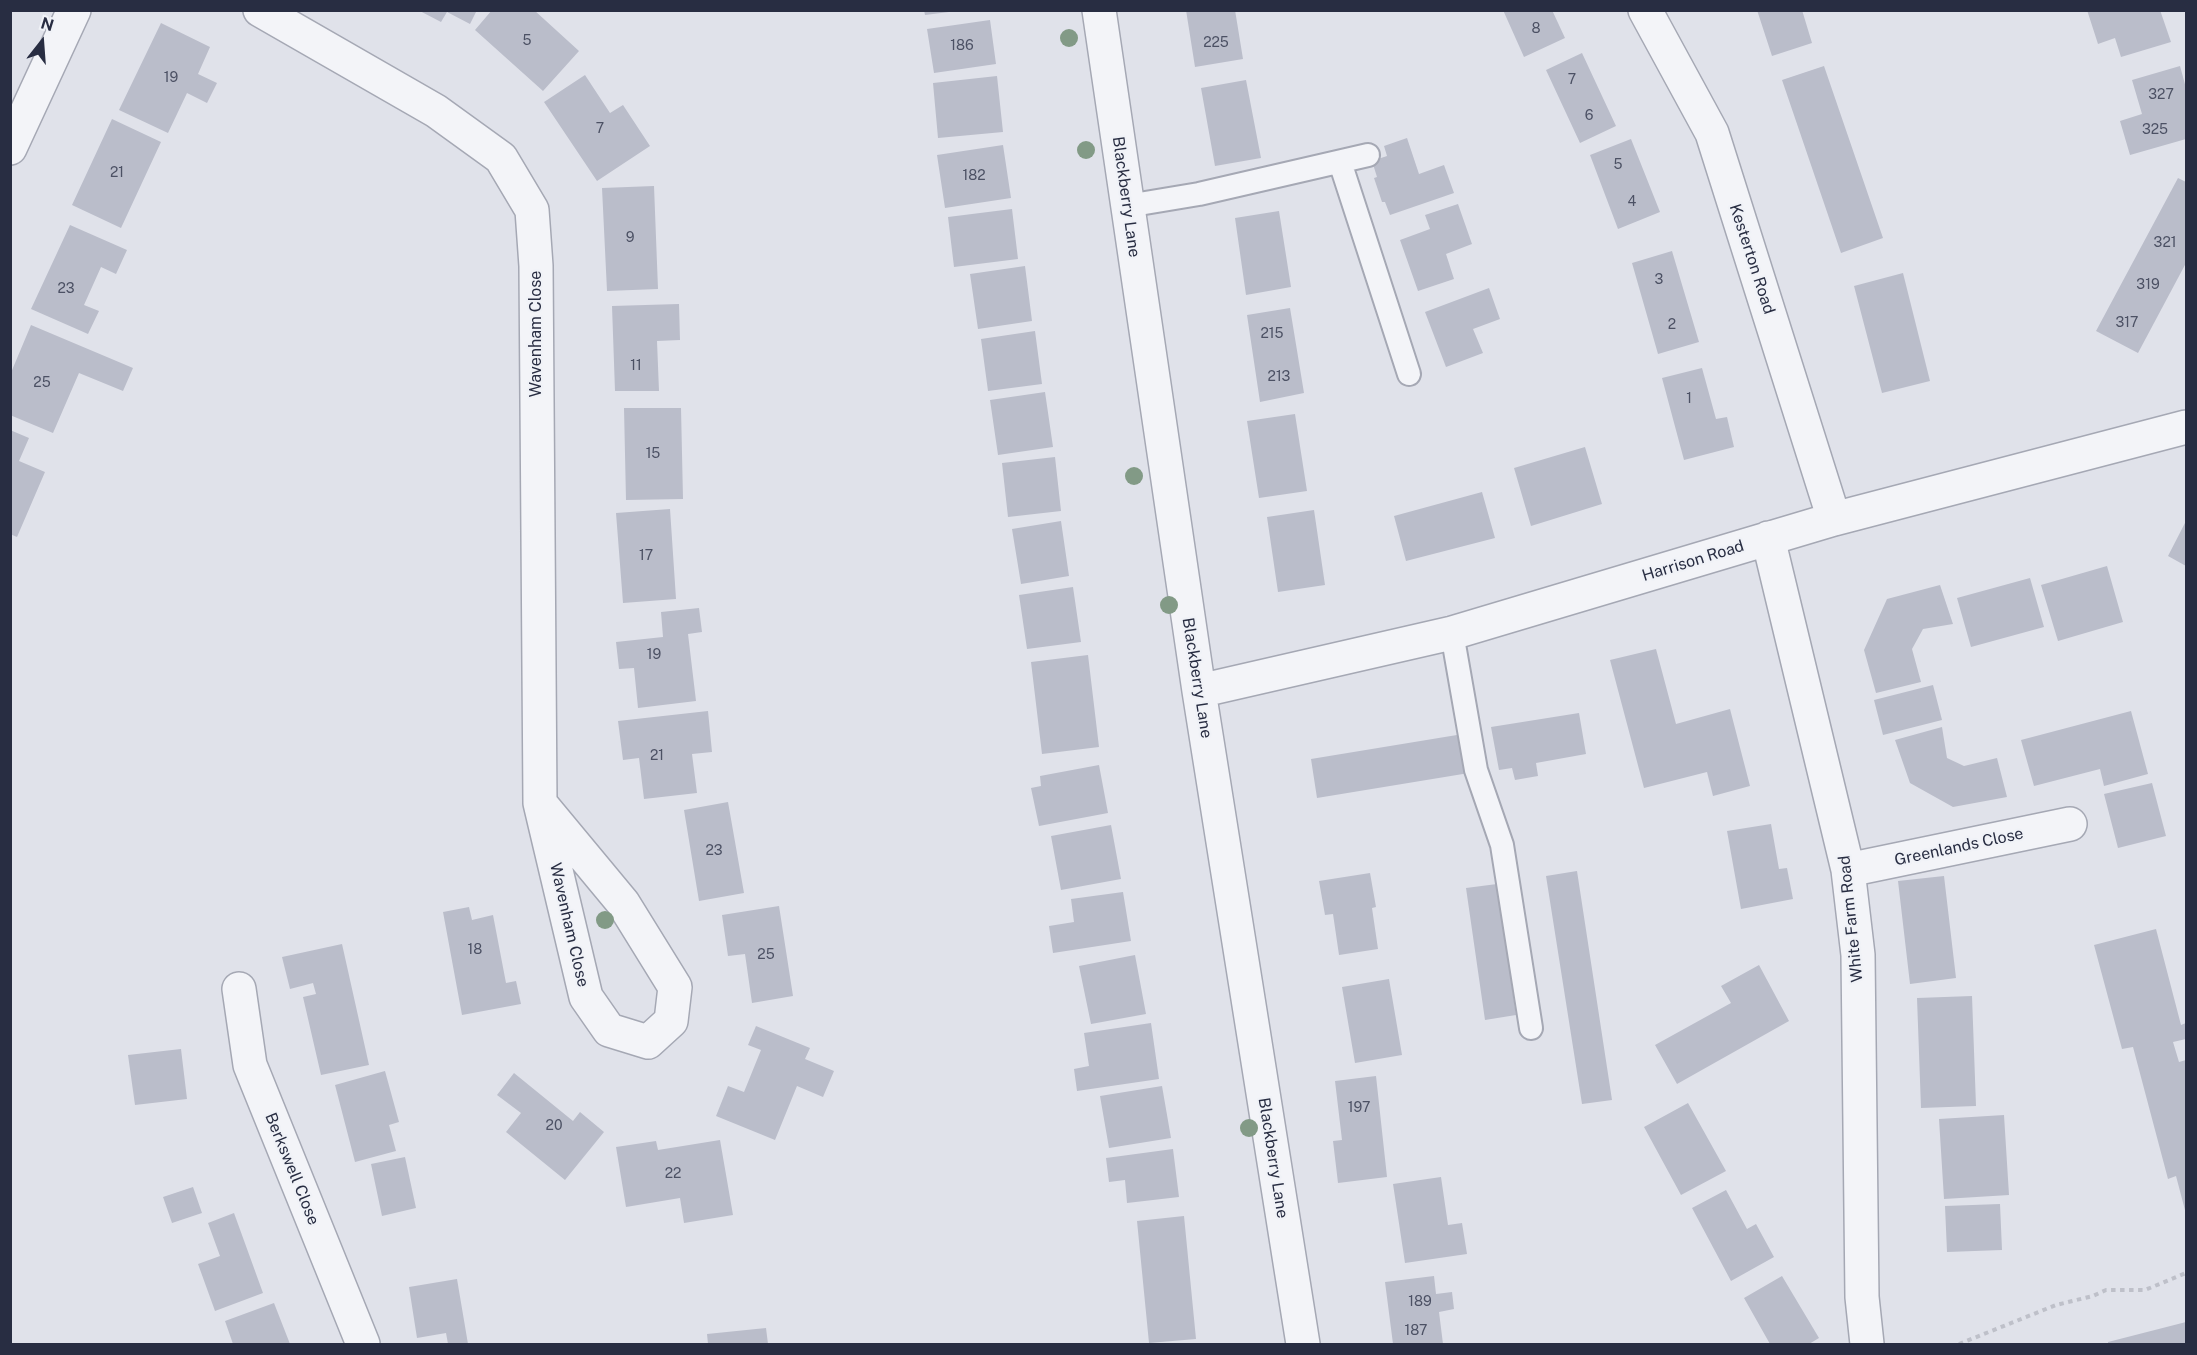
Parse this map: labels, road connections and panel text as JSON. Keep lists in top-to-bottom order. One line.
{"streets":{"street":["Blackberry Lane","Kesterton Road","Wavenham Close","Harrison Road","Greenlands Close","White Farm Road","Berkswell Close"]},"crossings":[["Blackberry Lane","Harrison Road"],["Kesterton Road","Harrison Road"],["Harrison Road","White Farm Road"],["Greenlands Close","White Farm Road"]],"house_numbers":["8","5","225","186","19","7","327","6","7","325","5","21","182","4","9","321","3","319","23","317","2","215","11","213","25","1","15","17","19","21","23","18","25","197","20","22","189","187"],"north":"top"}
